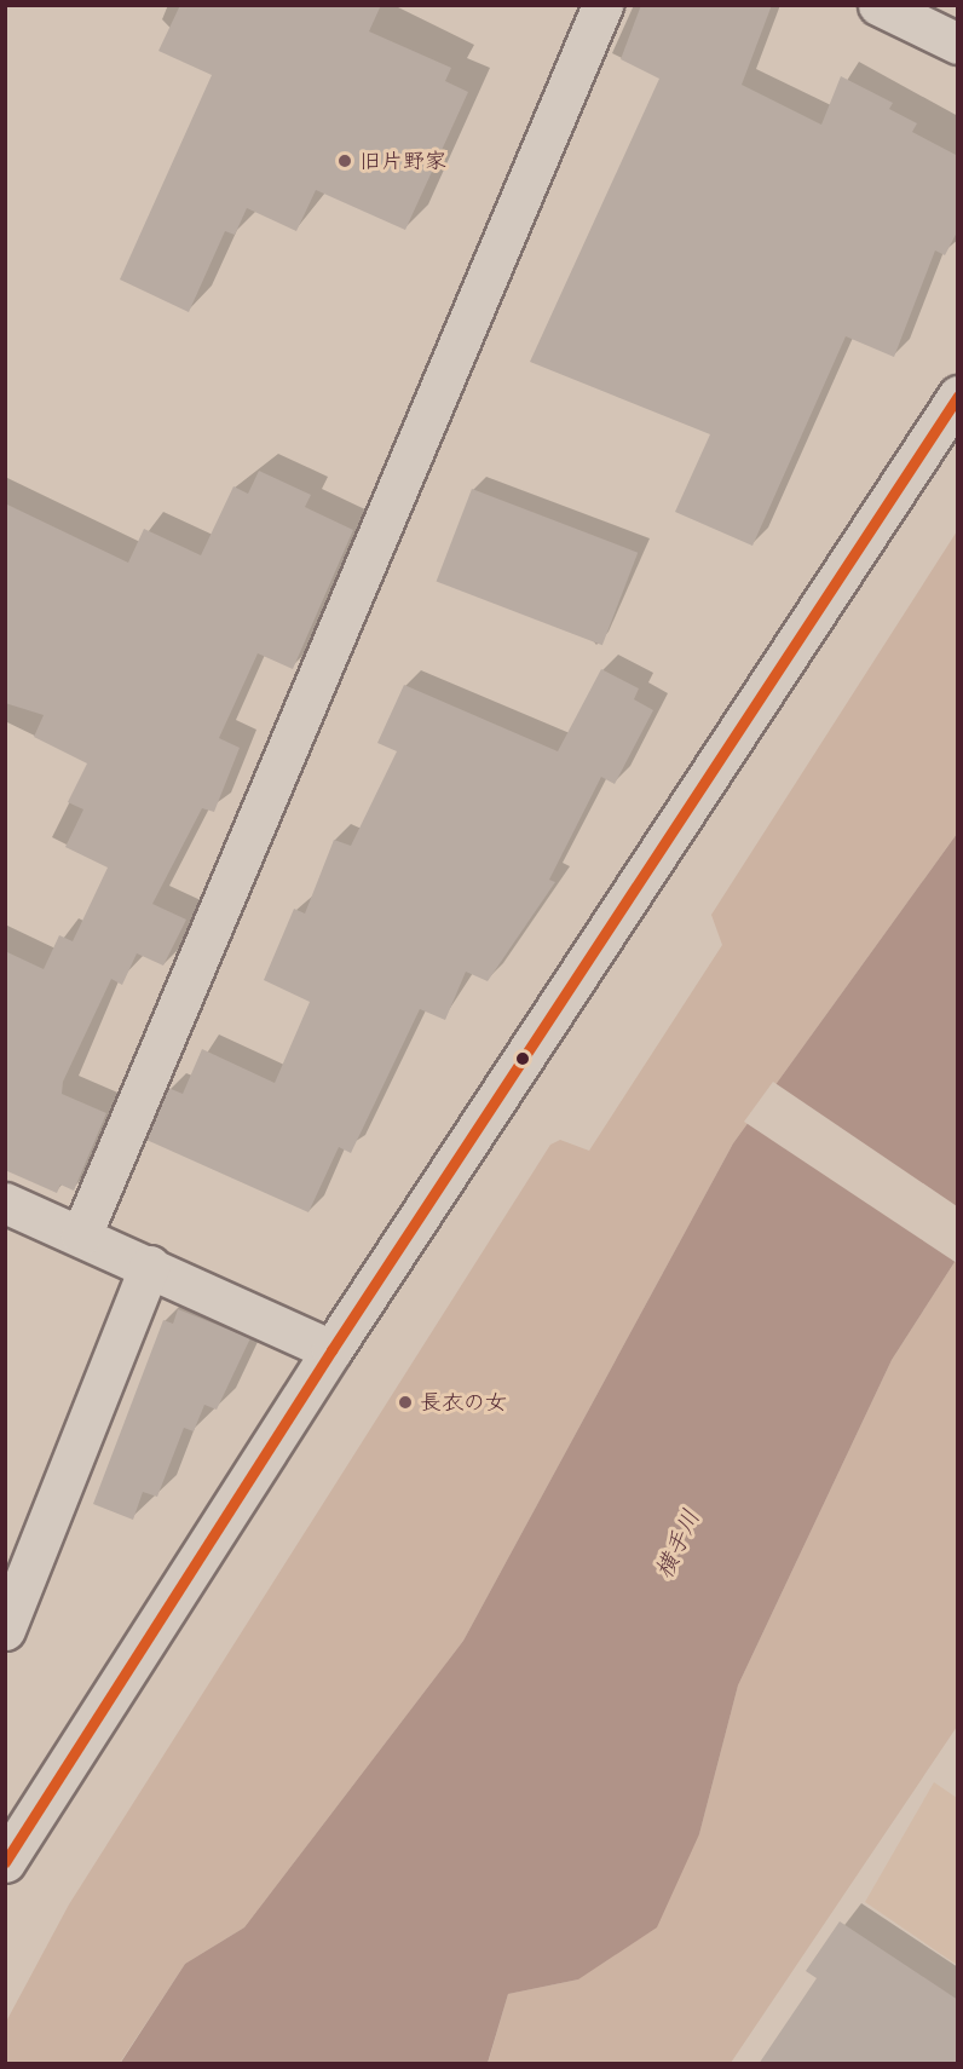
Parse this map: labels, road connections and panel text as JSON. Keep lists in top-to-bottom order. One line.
{"water":["横手川"],"places":["旧片野家","長衣の女"]}
